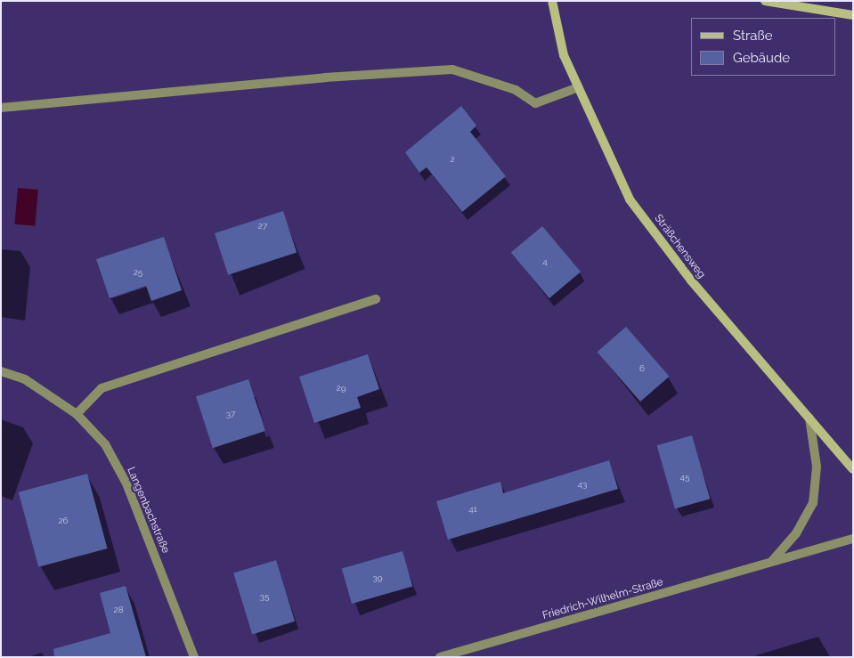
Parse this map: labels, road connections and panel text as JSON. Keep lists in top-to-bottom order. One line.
{"streets":{"street":["Sträßchensweg","Langenbachstraße","Friedrich-Wilhelm-Straße"]},"house_numbers":["2","27","4","25","6","29","37","45","43","41","26","39","35","28"],"legend":["Straße","Gebäude"]}
